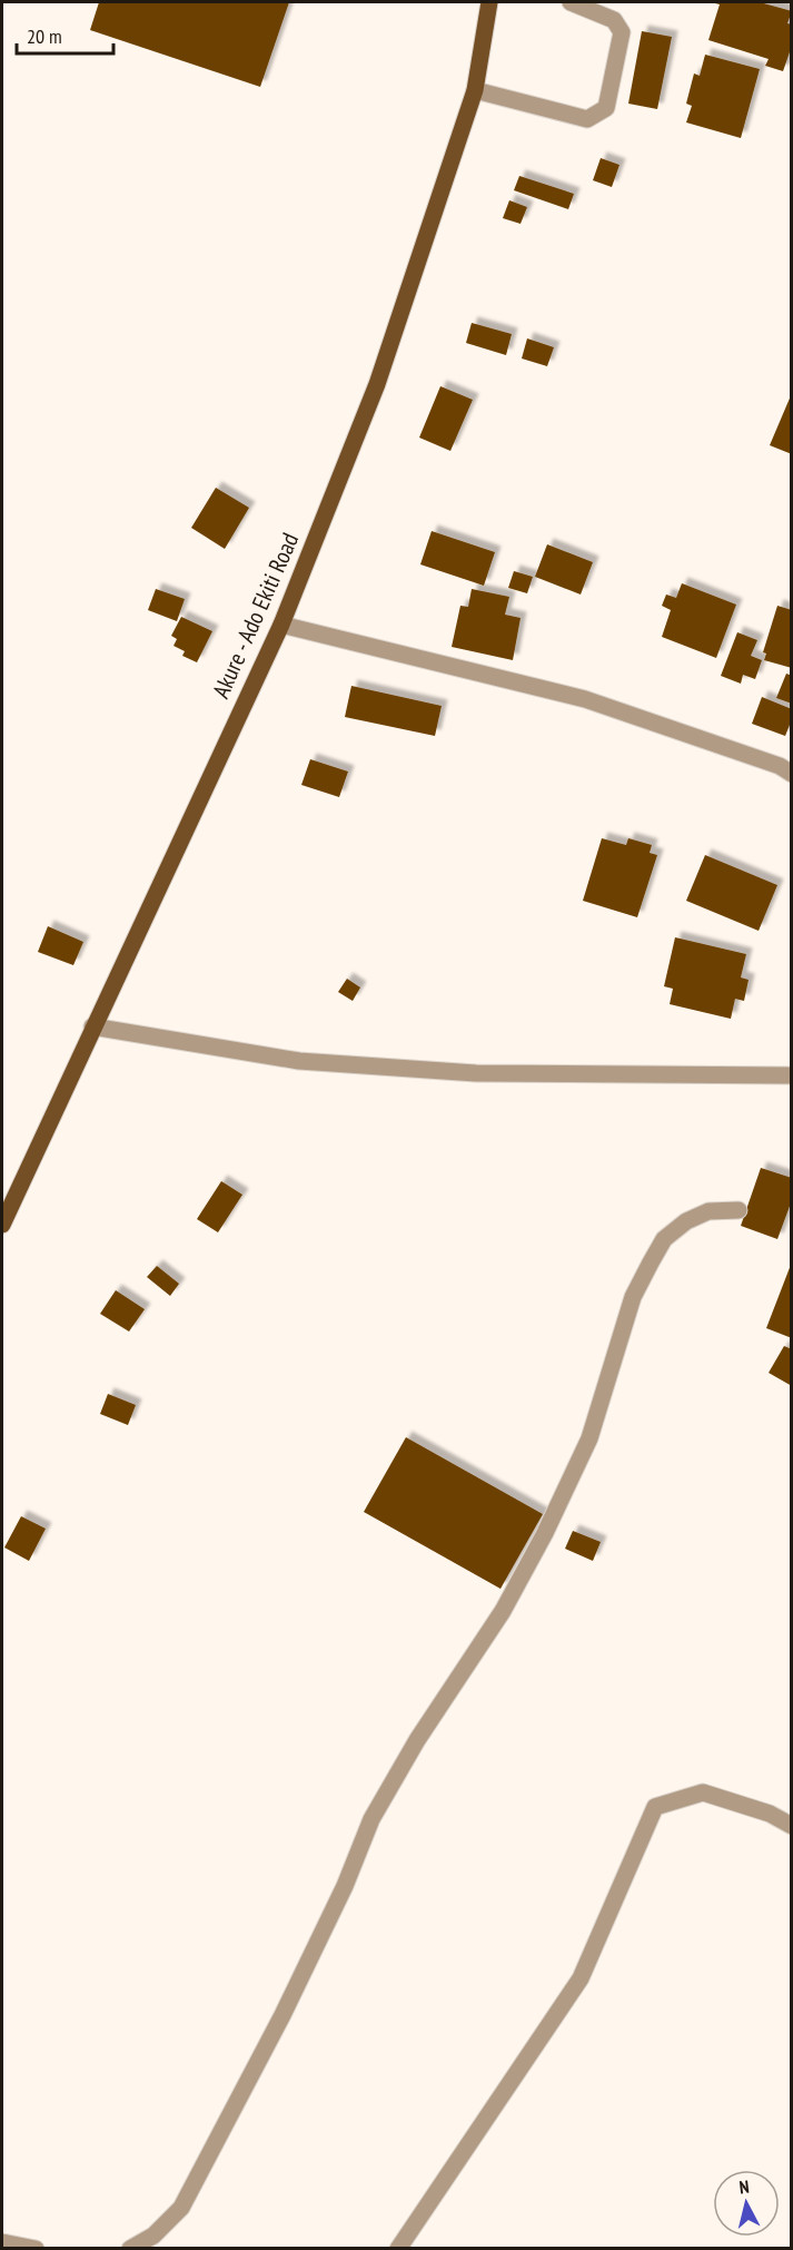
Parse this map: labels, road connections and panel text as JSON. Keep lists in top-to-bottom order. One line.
{"streets":{"main road":["Akure - Ado Ekiti Road"]},"scale_bar":"20 m","north":"top"}
